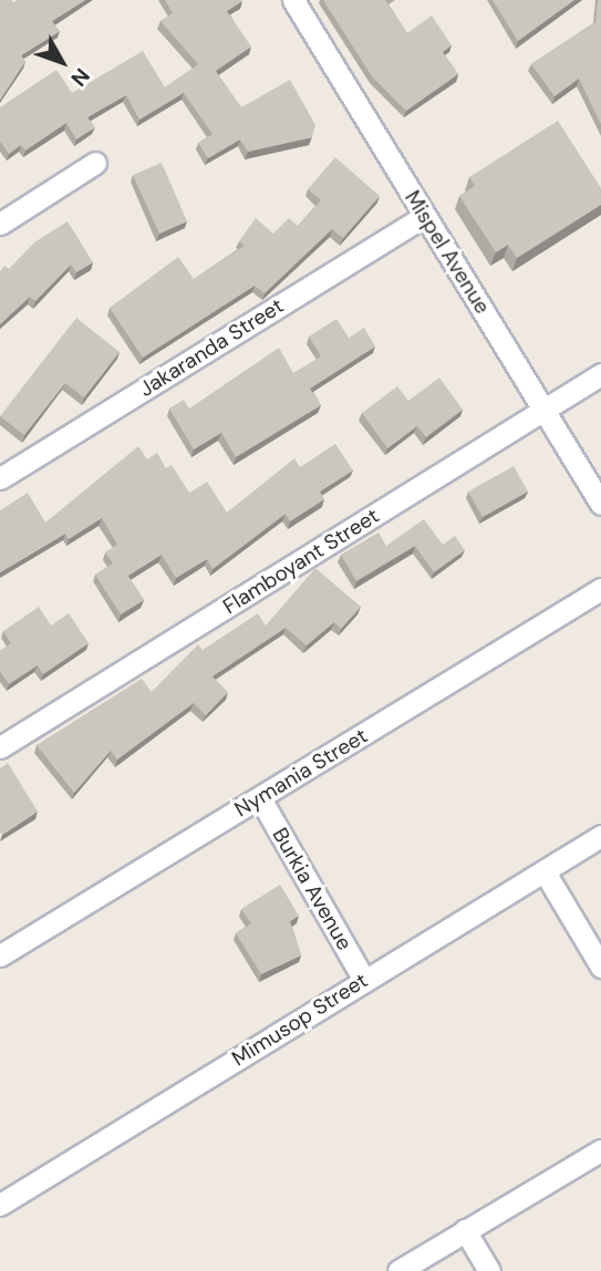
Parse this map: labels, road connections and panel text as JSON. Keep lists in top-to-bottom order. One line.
{"streets":{"street":["Mispel Avenue","Jakaranda Street","Flamboyant Street","Nymania Street","Burkia Avenue","Mimusop Street"]},"crossings":[["Mispel Avenue","Jakaranda Street"],["Mispel Avenue","Flamboyant Street"],["Nymania Street","Burkia Avenue"],["Burkia Avenue","Mimusop Street"]],"north":"bottom right"}
